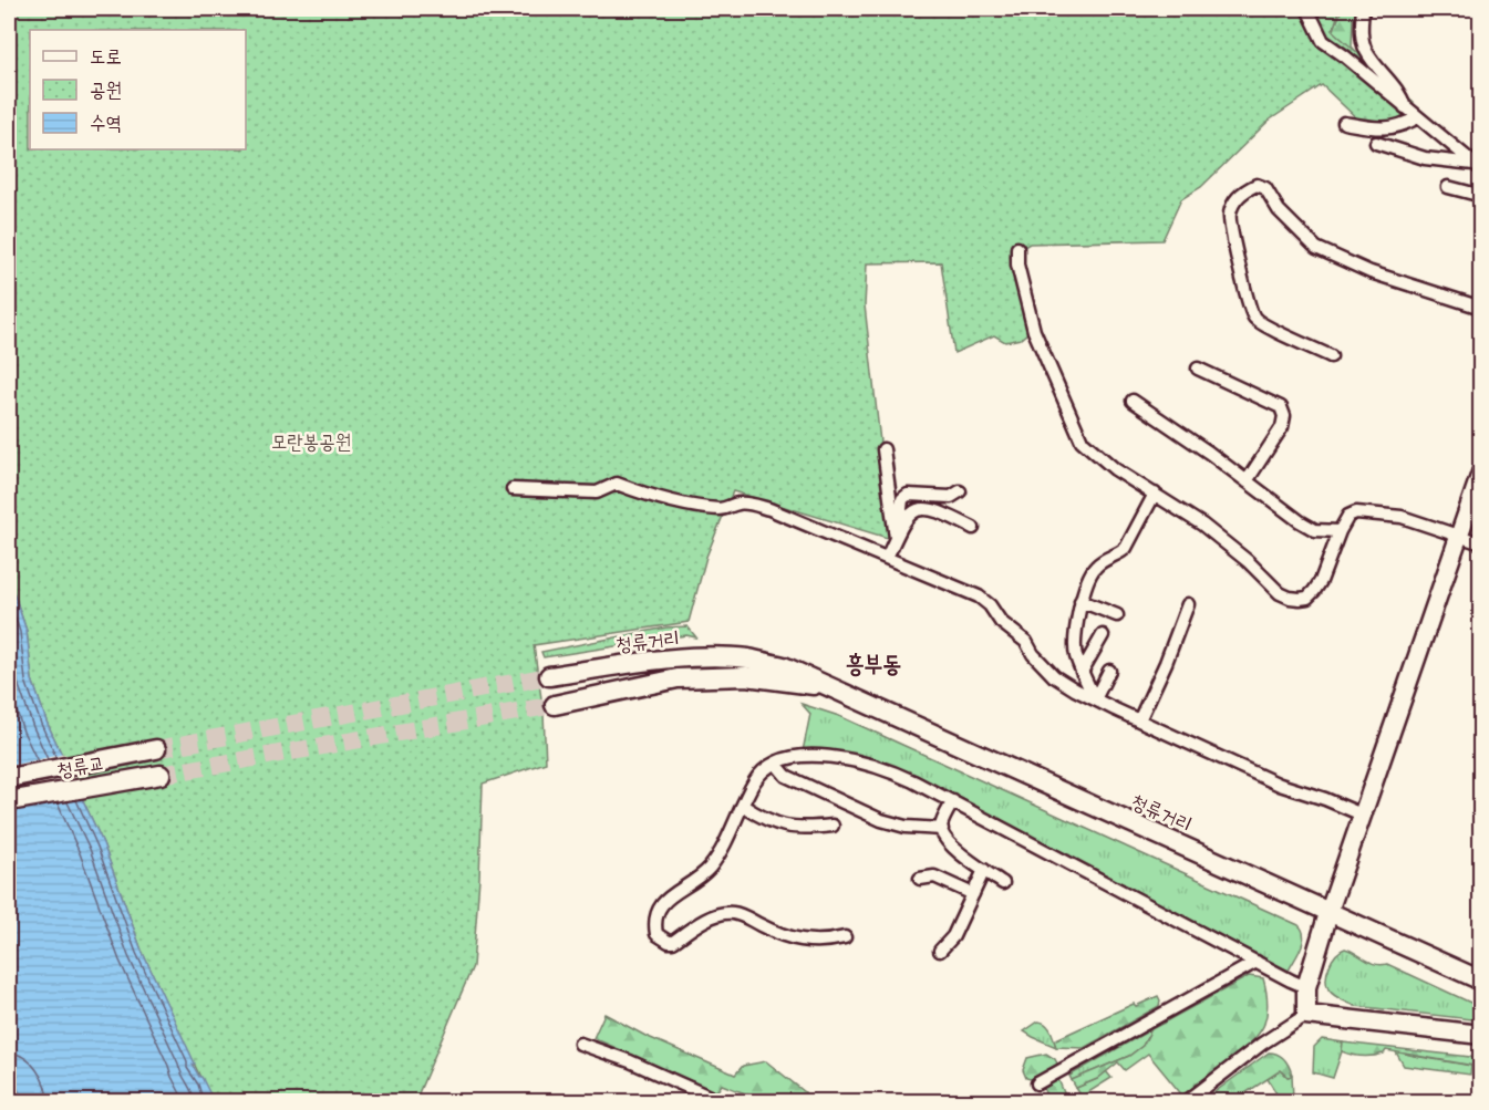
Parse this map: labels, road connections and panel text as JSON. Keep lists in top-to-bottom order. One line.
{"streets":{"main road":["청류거리","청류교"]},"districts":["흥부동"],"parks":["모란봉공원"],"legend":["도로","공원","수역"]}
